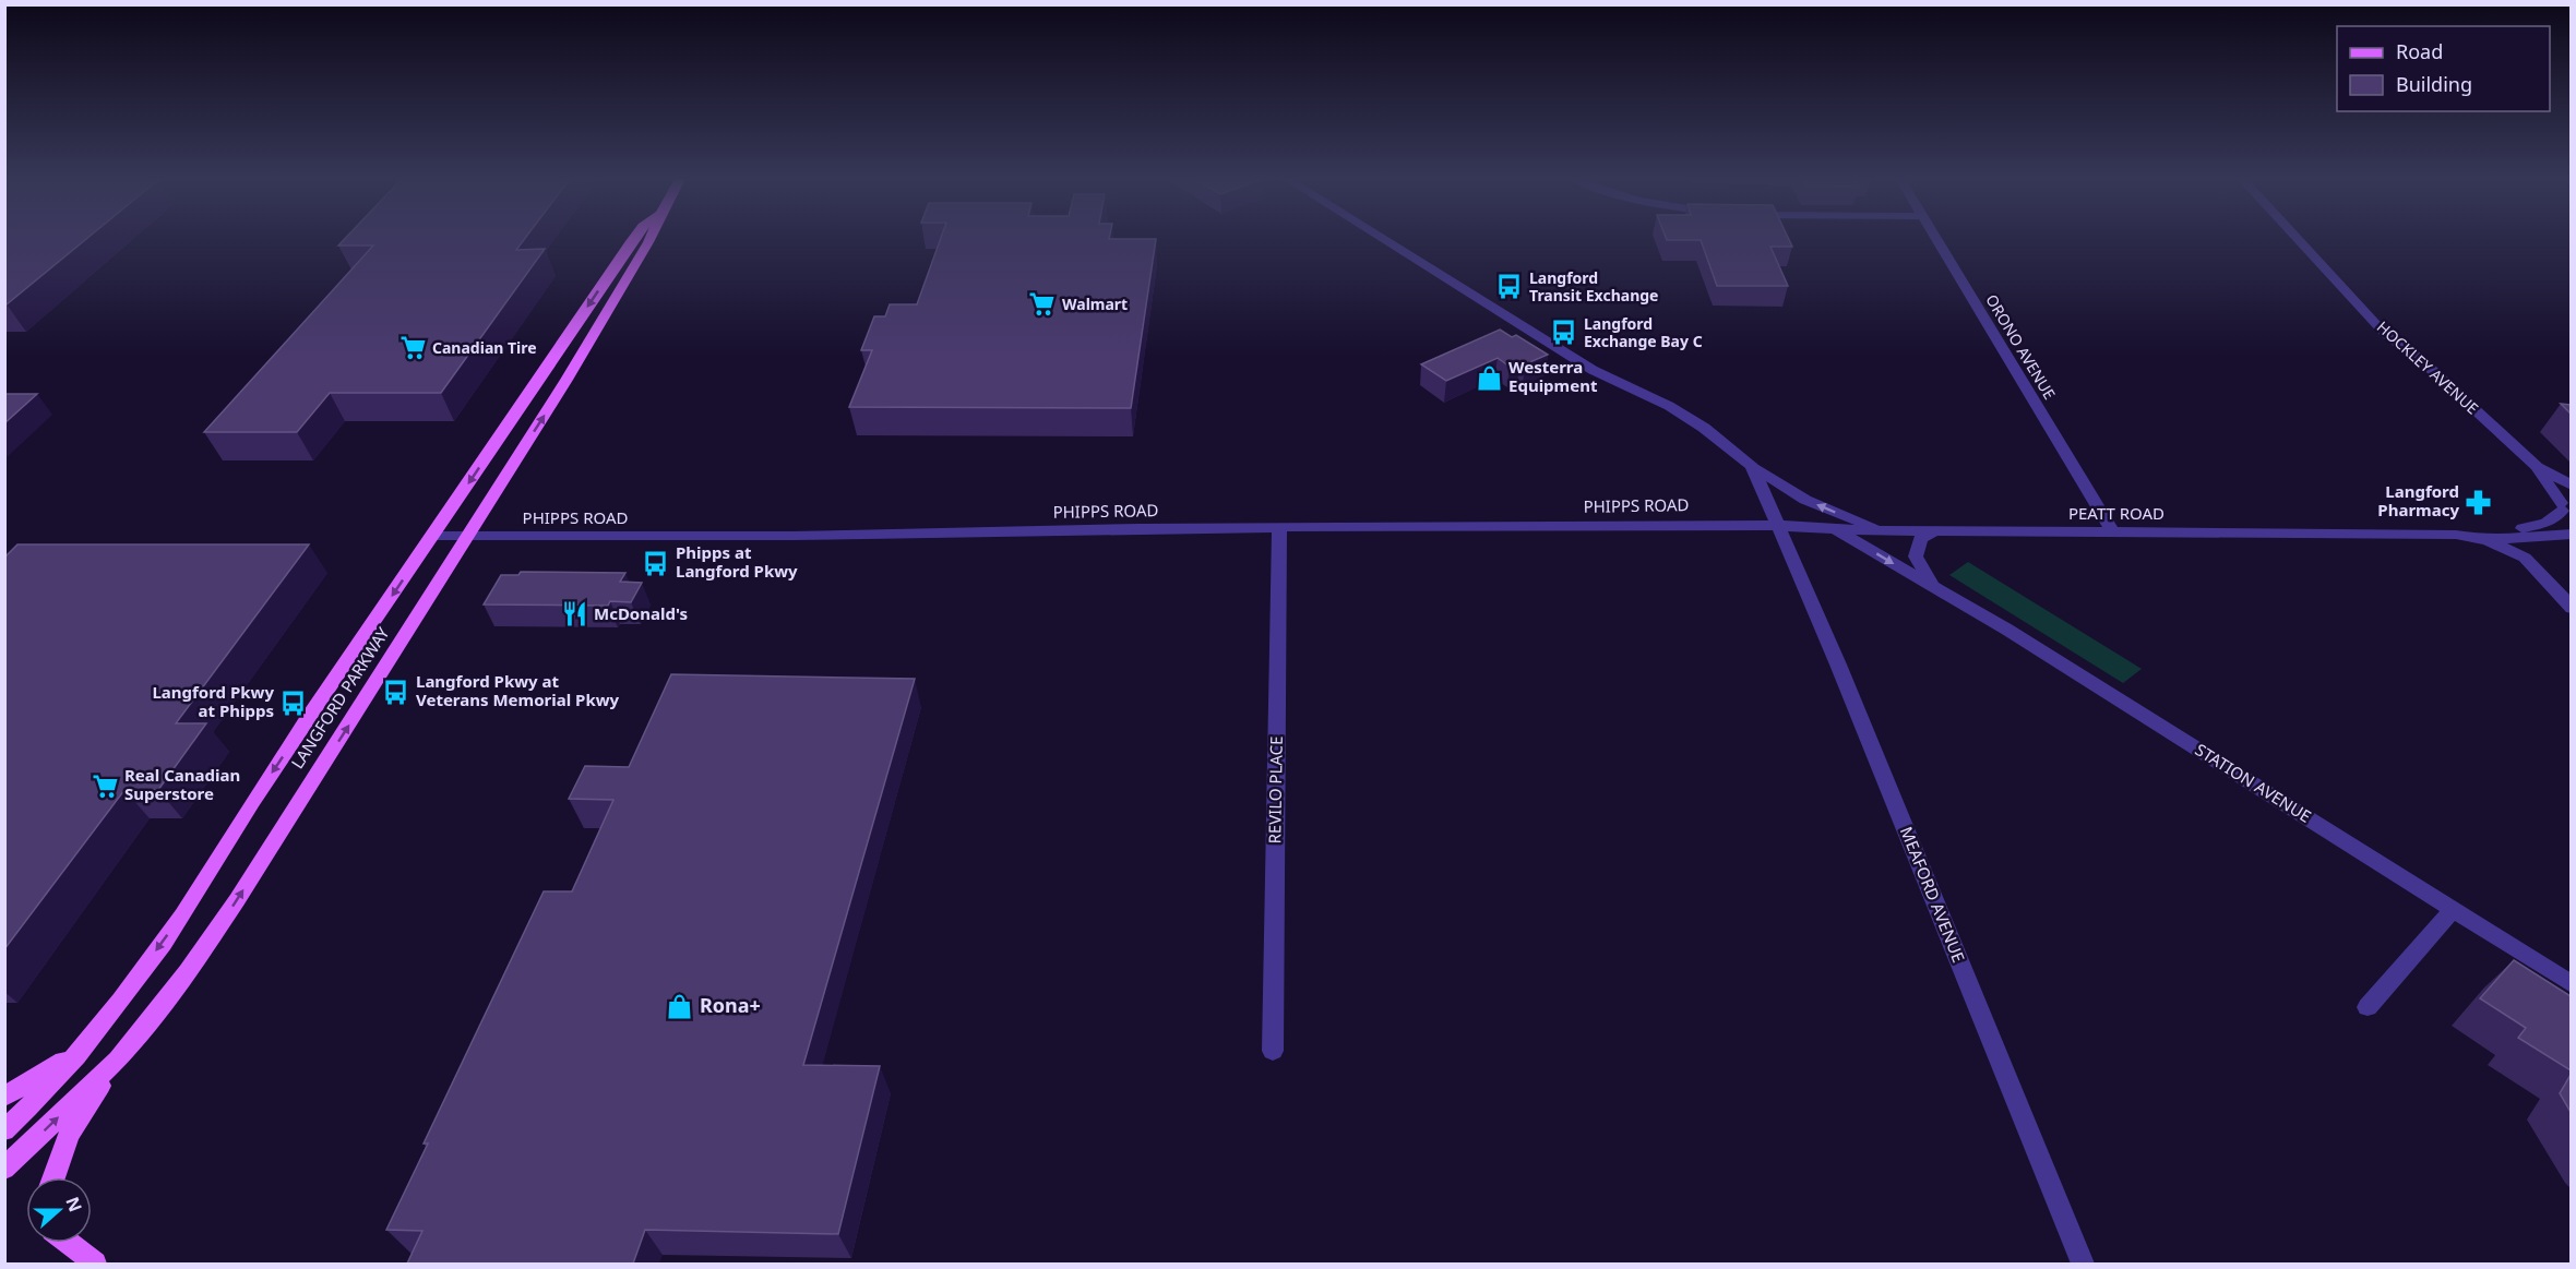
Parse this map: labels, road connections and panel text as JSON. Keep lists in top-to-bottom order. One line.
{"streets":{"main road":["LANGFORD PARKWAY"],"street":["ORONO AVENUE","HOCKLEY AVENUE","PHIPPS ROAD","PEATT ROAD","STATION AVENUE","REVILO PLACE","MEAFORD AVENUE"]},"crossings":[["ORONO AVENUE","PEATT ROAD"],["HOCKLEY AVENUE","PEATT ROAD"],["PHIPPS ROAD","PEATT ROAD"],["PHIPPS ROAD","LANGFORD PARKWAY"],["PHIPPS ROAD","REVILO PLACE"],["PHIPPS ROAD","MEAFORD AVENUE"],["PEATT ROAD","STATION AVENUE"],["PEATT ROAD","MEAFORD AVENUE"]],"places":{"bus stop":["Langford Transit Exchange","Langford Exchange Bay C","Phipps at Langford Pkwy","Langford Pkwy at Veterans Memorial Pkwy","Langford Pkwy at Phipps"],"supermarket":["Walmart","Canadian Tire","Real Canadian Superstore"],"shop":["Westerra Equipment","Rona+"],"pharmacy":["Langford Pharmacy"],"restaurant":["McDonald's"]},"legend":["Road","Building"],"north":"right"}
